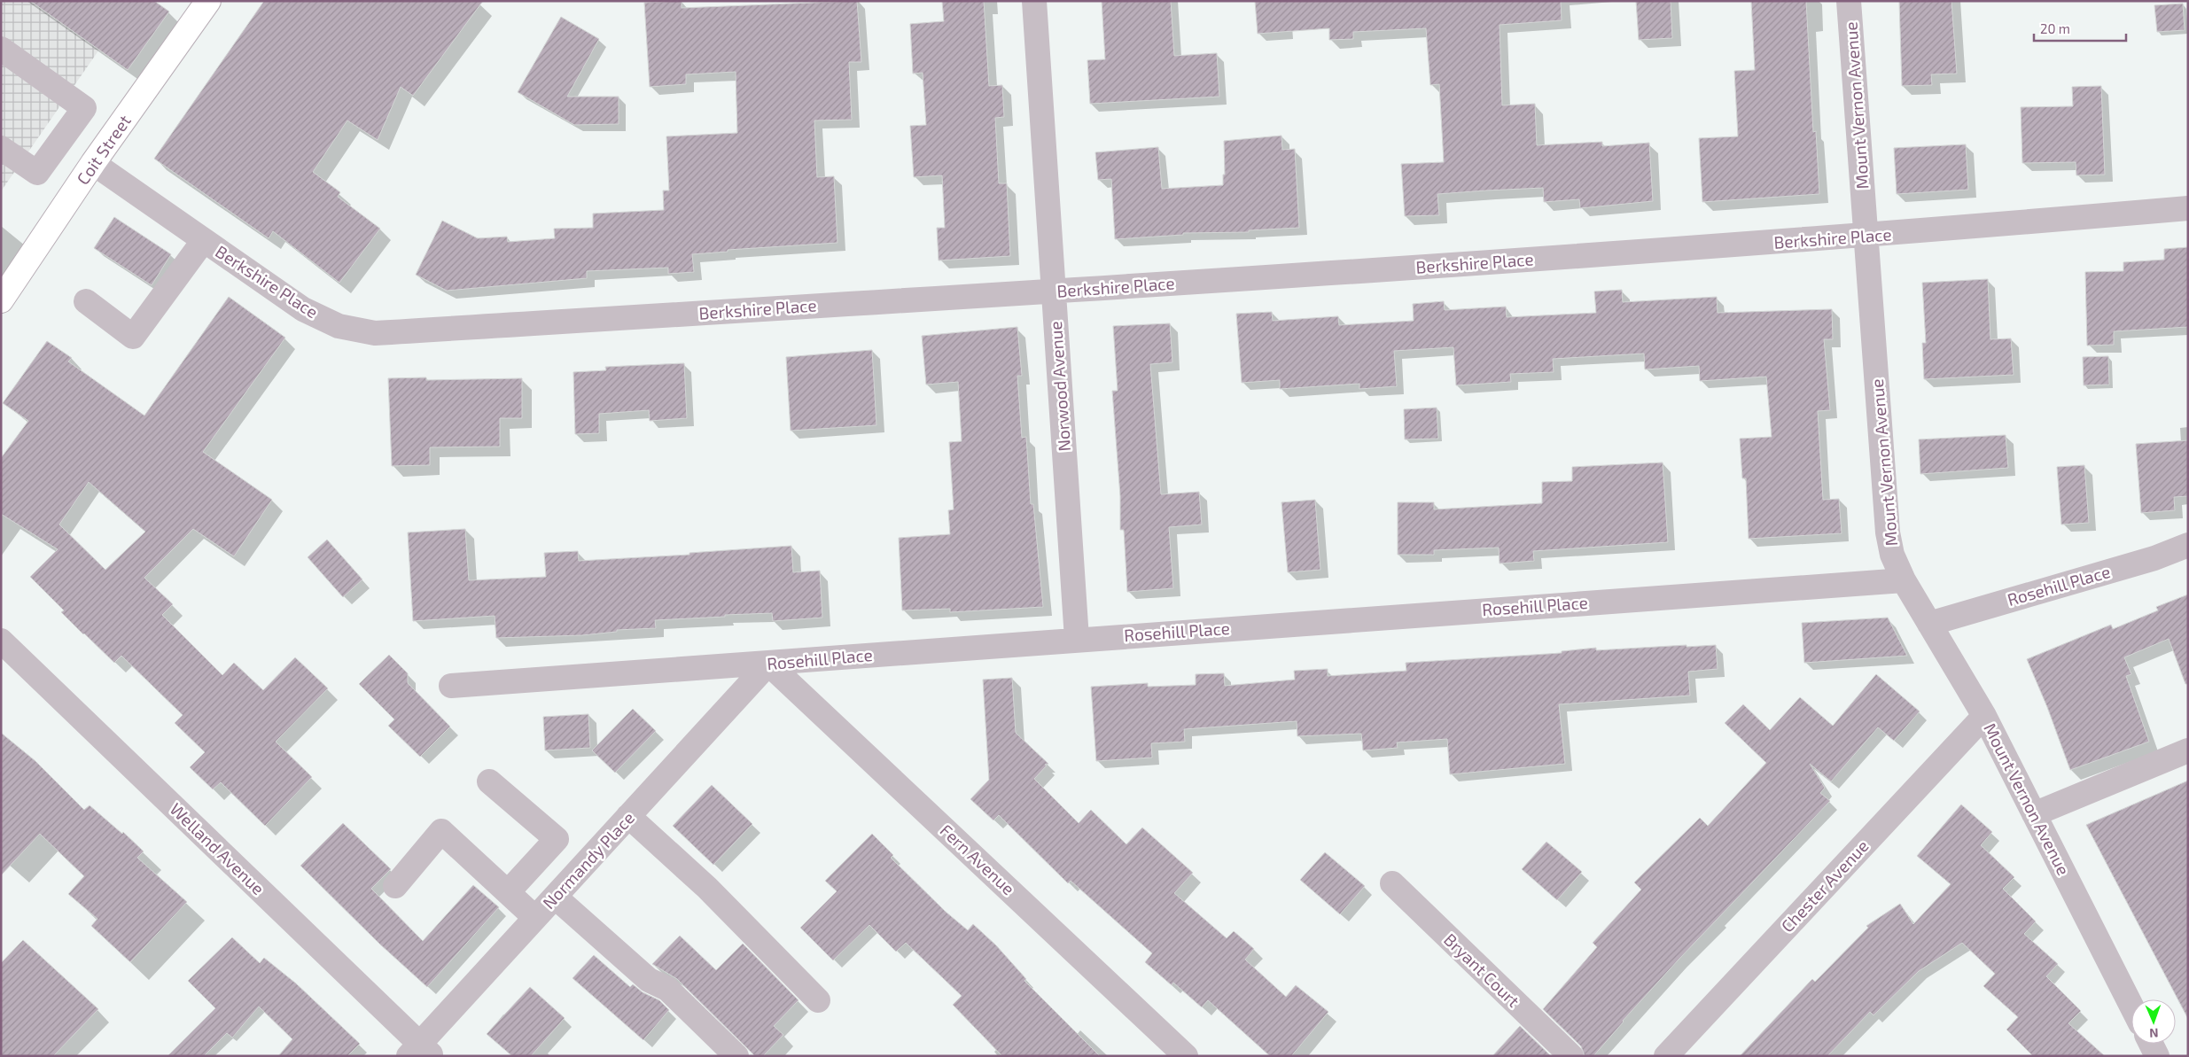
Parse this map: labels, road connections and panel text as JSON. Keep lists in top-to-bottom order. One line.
{"streets":{"main road":["Coit Street"],"street":["Mount Vernon Avenue","Berkshire Place","Norwood Avenue","Rosehill Place","Welland Avenue","Fern Avenue","Normandy Place","Chester Avenue","Bryant Court"]},"crossings":[["Mount Vernon Avenue","Berkshire Place"],["Mount Vernon Avenue","Rosehill Place"],["Mount Vernon Avenue","Chester Avenue"],["Coit Street","Berkshire Place"],["Berkshire Place","Norwood Avenue"],["Norwood Avenue","Rosehill Place"],["Rosehill Place","Fern Avenue"],["Rosehill Place","Normandy Place"],["Welland Avenue","Normandy Place"],["Fern Avenue","Normandy Place"]],"scale_bar":"20 m","north":"bottom"}
